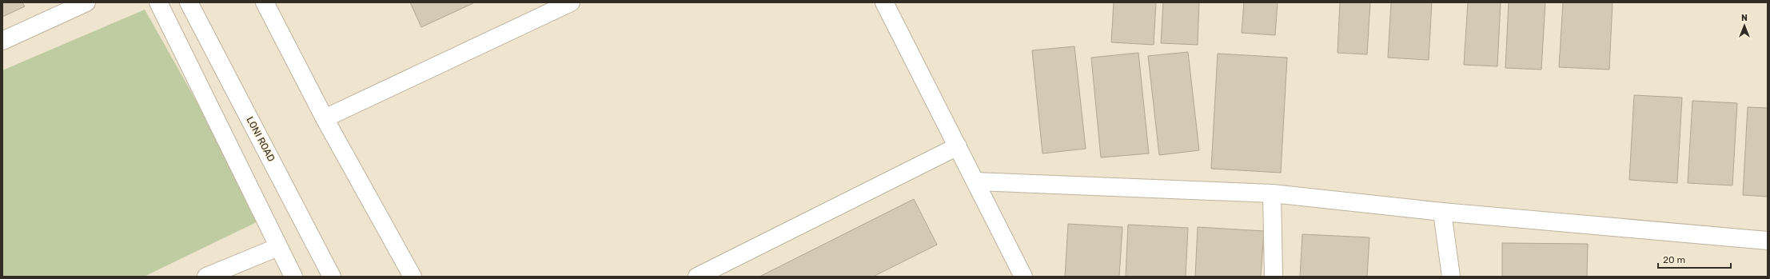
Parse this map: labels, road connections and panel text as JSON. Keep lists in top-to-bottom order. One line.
{"streets":{"street":["LONI ROAD"]},"scale_bar":"20 m","north":"top"}
